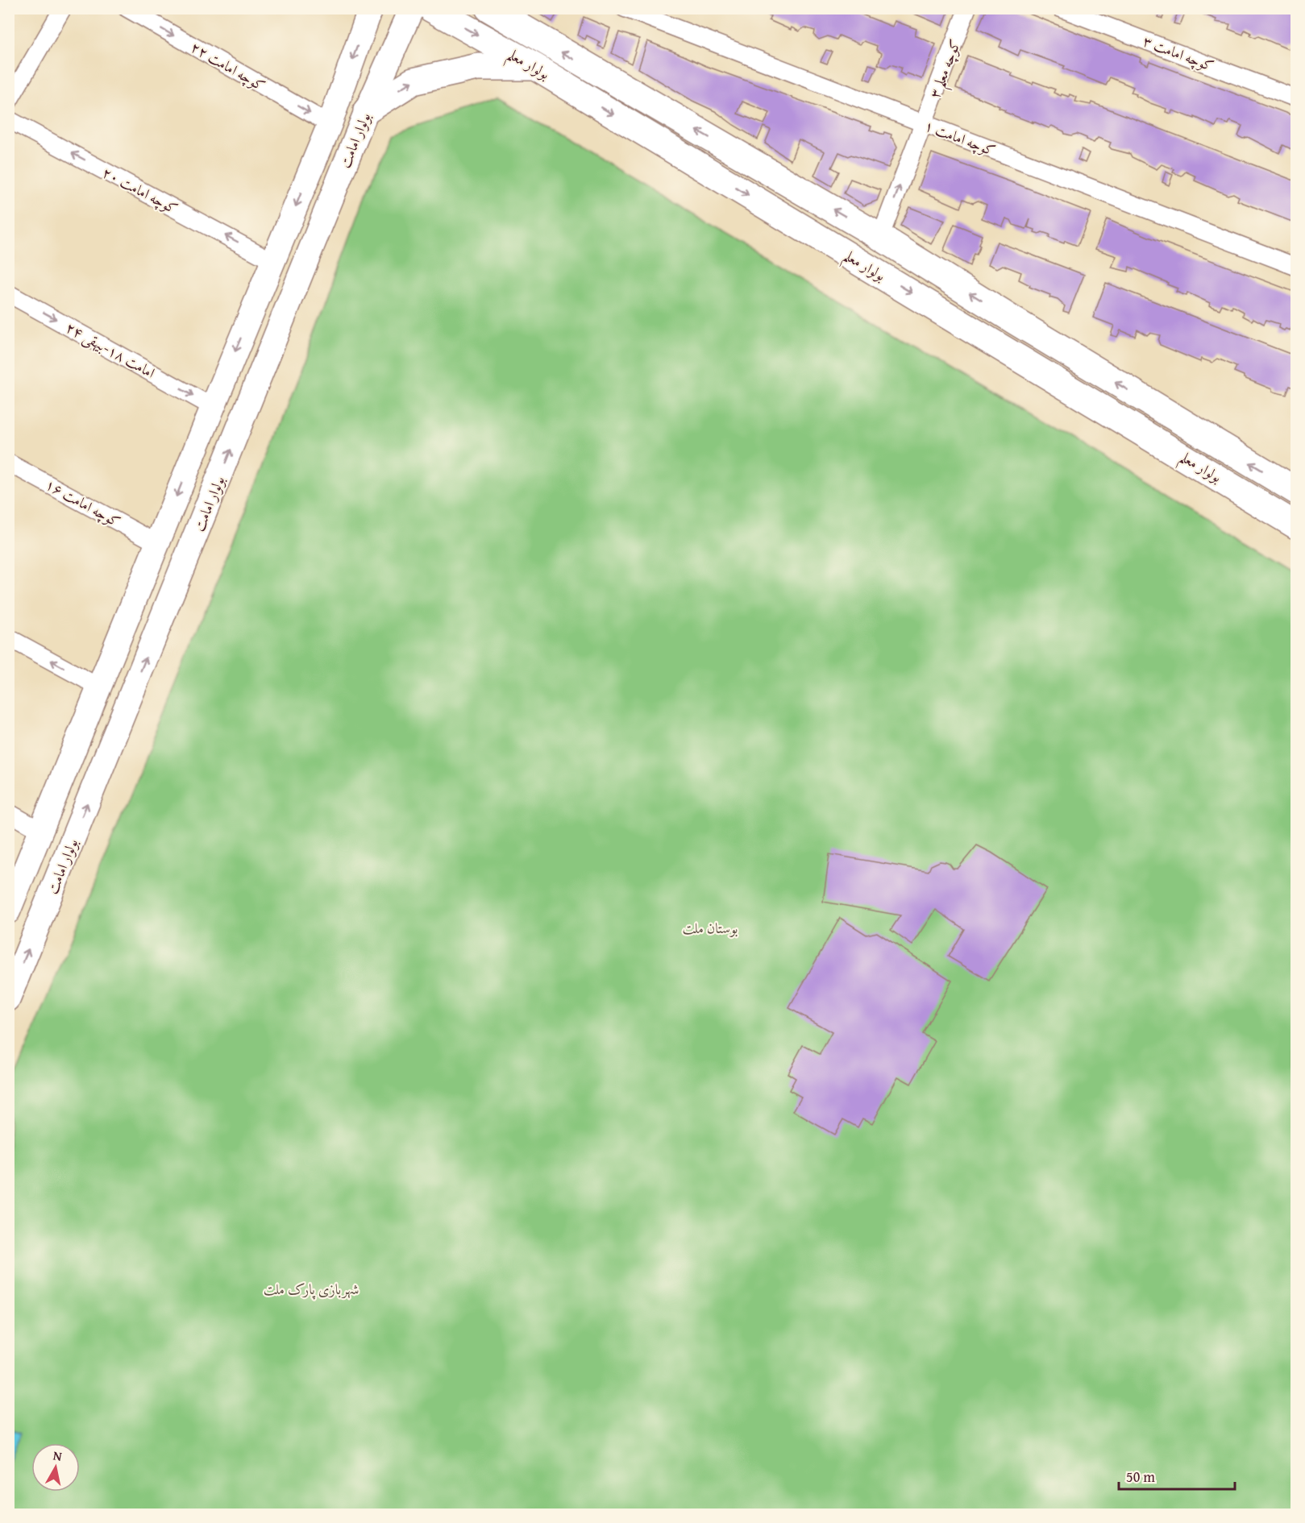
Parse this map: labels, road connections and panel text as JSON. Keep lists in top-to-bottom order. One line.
{"streets":{"main road":["بولوار معلم","بولوار امامت"],"street":["کوچه امامت ۳","کوچه امامت ۲۲","کوچه معلم ۳","کوچه امامت ۱","کوچه امامت ۲۰","امامت ۱۸-بیهقی ۲۴","کوچه امامت ۱۶"]},"crossings":[["بولوار معلم","کوچه معلم ۳"],["کوچه امامت ۲۲","بولوار امامت"],["کوچه معلم ۳","کوچه امامت ۱"],["بولوار امامت","کوچه امامت ۲۰"],["بولوار امامت","امامت ۱۸-بیهقی ۲۴"],["بولوار امامت","کوچه امامت ۱۶"]],"one_way":["کوچه امامت ۲۲","کوچه معلم ۳","کوچه امامت ۲۰","امامت ۱۸-بیهقی ۲۴"],"parks":["بوستان ملت","شهربازی پارک ملت"],"scale_bar":"50 m","north":"top"}
